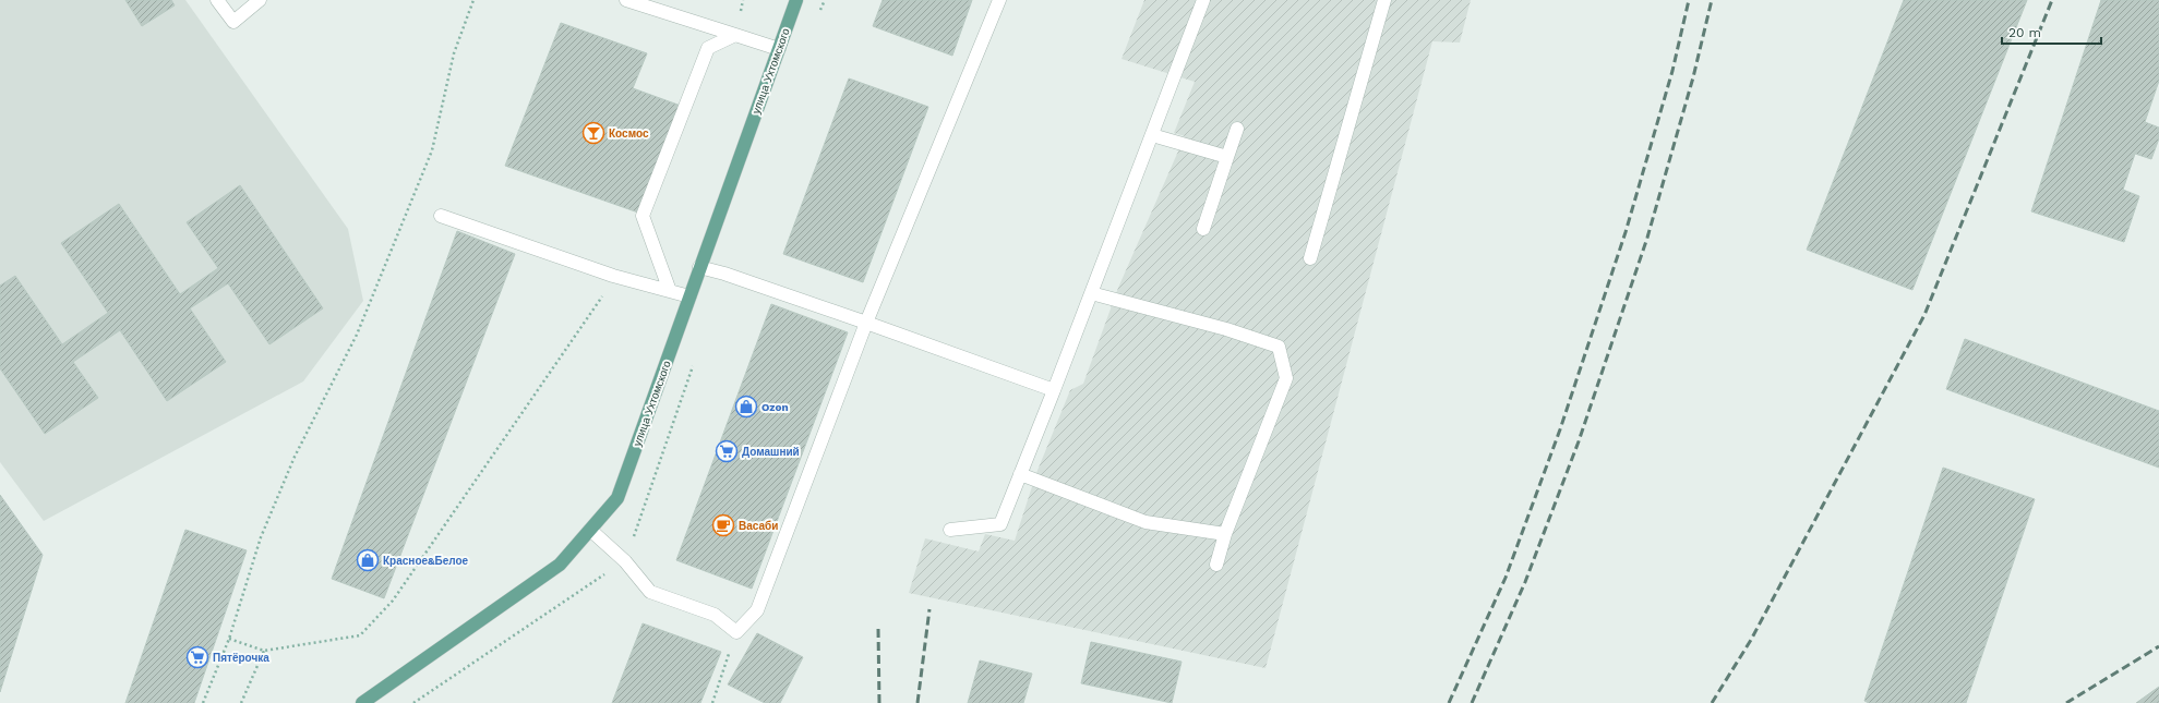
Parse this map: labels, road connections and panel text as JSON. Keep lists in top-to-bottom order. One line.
{"streets":{"main road":["улица Ухтомского"]},"places":{"bar":["Космос"],"shop":["Ozon","Красное&Белое"],"supermarket":["Домашний","Пятёрочка"],"cafe":["Васаби"]},"scale_bar":"20 m"}
